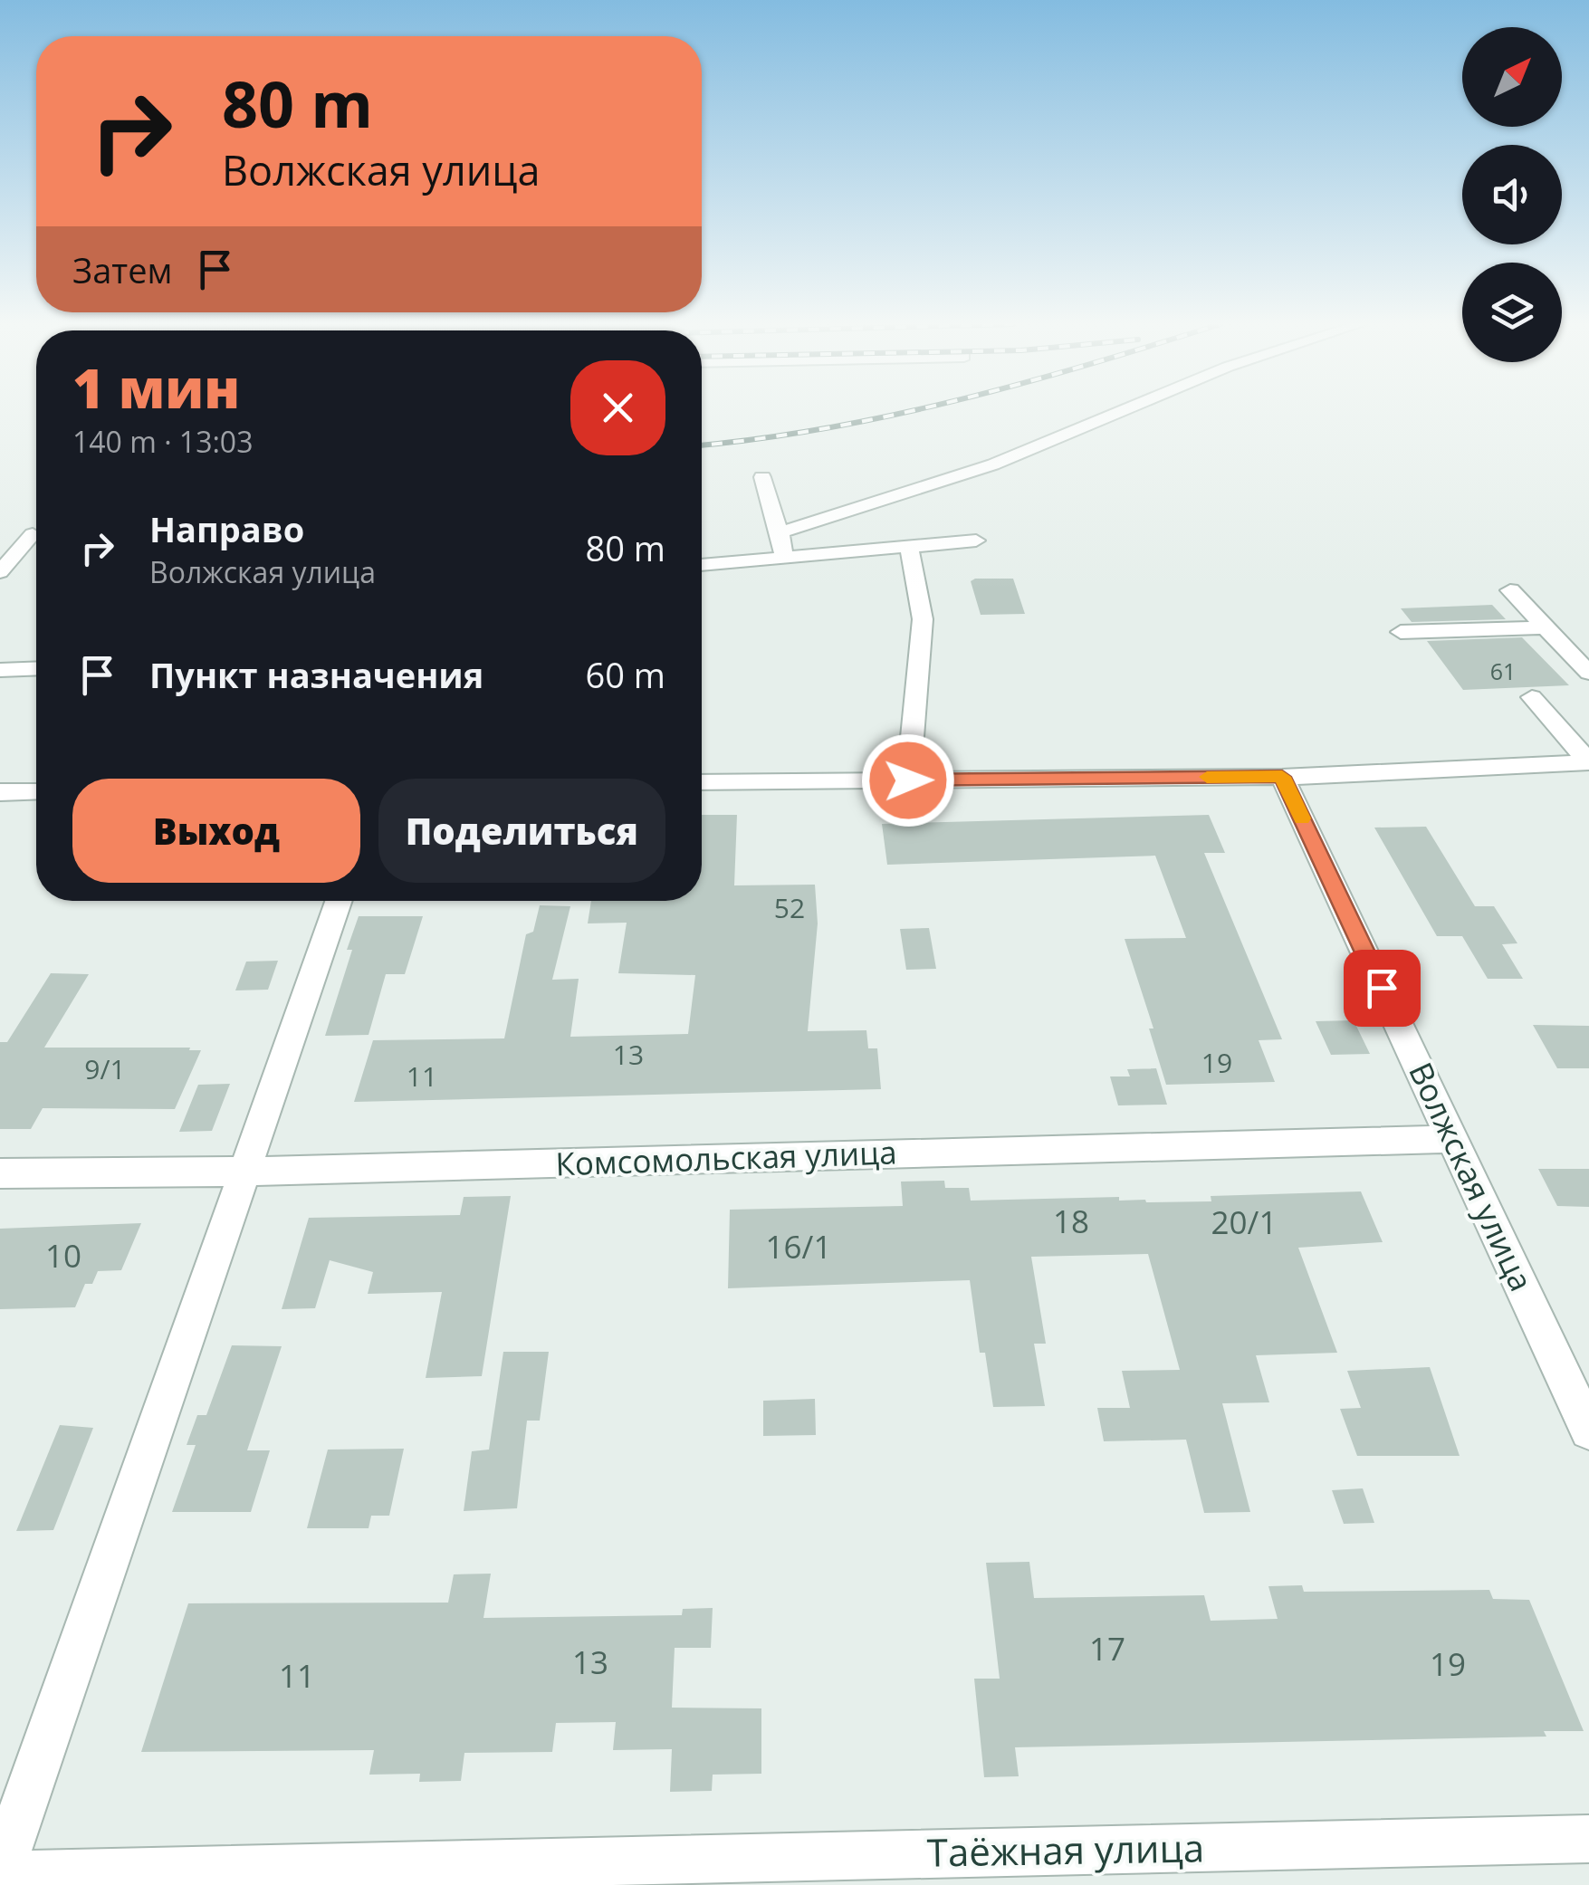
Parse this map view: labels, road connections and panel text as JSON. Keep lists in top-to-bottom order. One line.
{"streets":{"street":["Комсомольская улица","Волжская улица","Таёжная улица"]},"crossings":[["Комсомольская улица","Волжская улица"]],"house_numbers":["61","52","13","19","9/1","11","18","20/1","16/1","10","17","13","19","11"],"north":"top right","page":{"turn":["80 m","Волжская улица"],"then":"Затем","heading":["1 мин","140 m · 13:03"],"list":[{"name":"Направо","note":"Волжская улица","value":"80 m"},{"name":"Пункт назначения","value":"60 m"}],"buttons":["Выход","Поделиться"]}}
